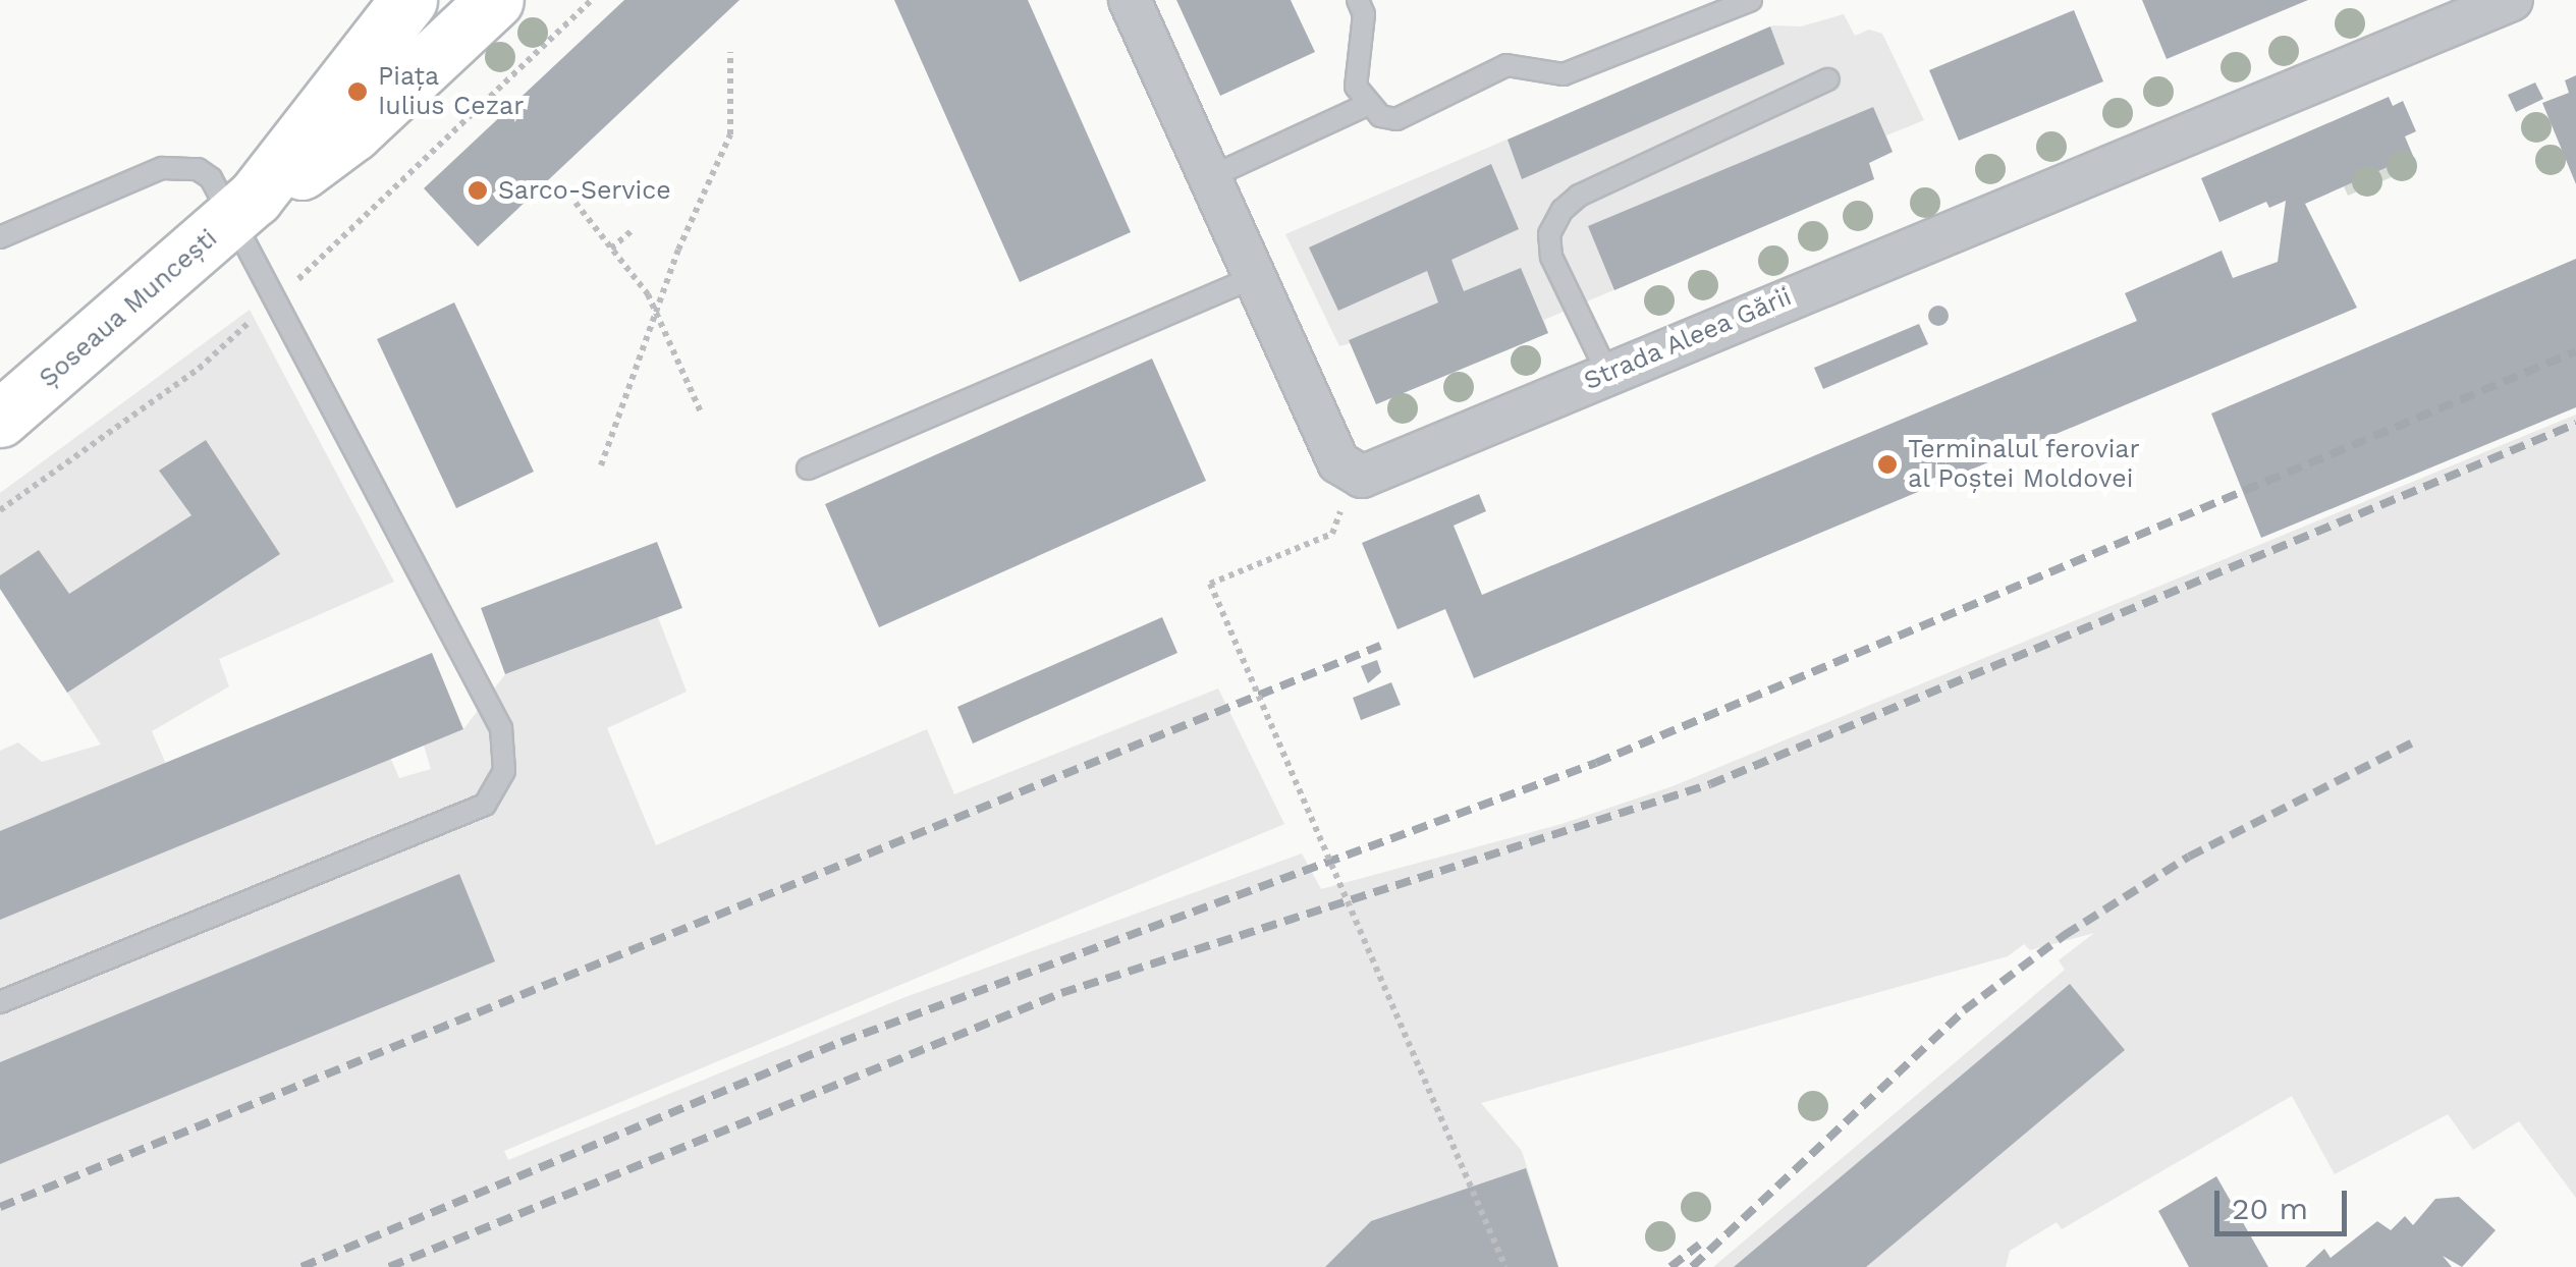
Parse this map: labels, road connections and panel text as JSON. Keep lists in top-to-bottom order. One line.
{"streets":{"main road":["Șoseaua Muncești"],"street":["Strada Aleea Gării"]},"places":["Piața Iulius Cezar","Sarco-Service","Terminalul feroviar al Poștei Moldovei"],"scale_bar":"20 m"}
